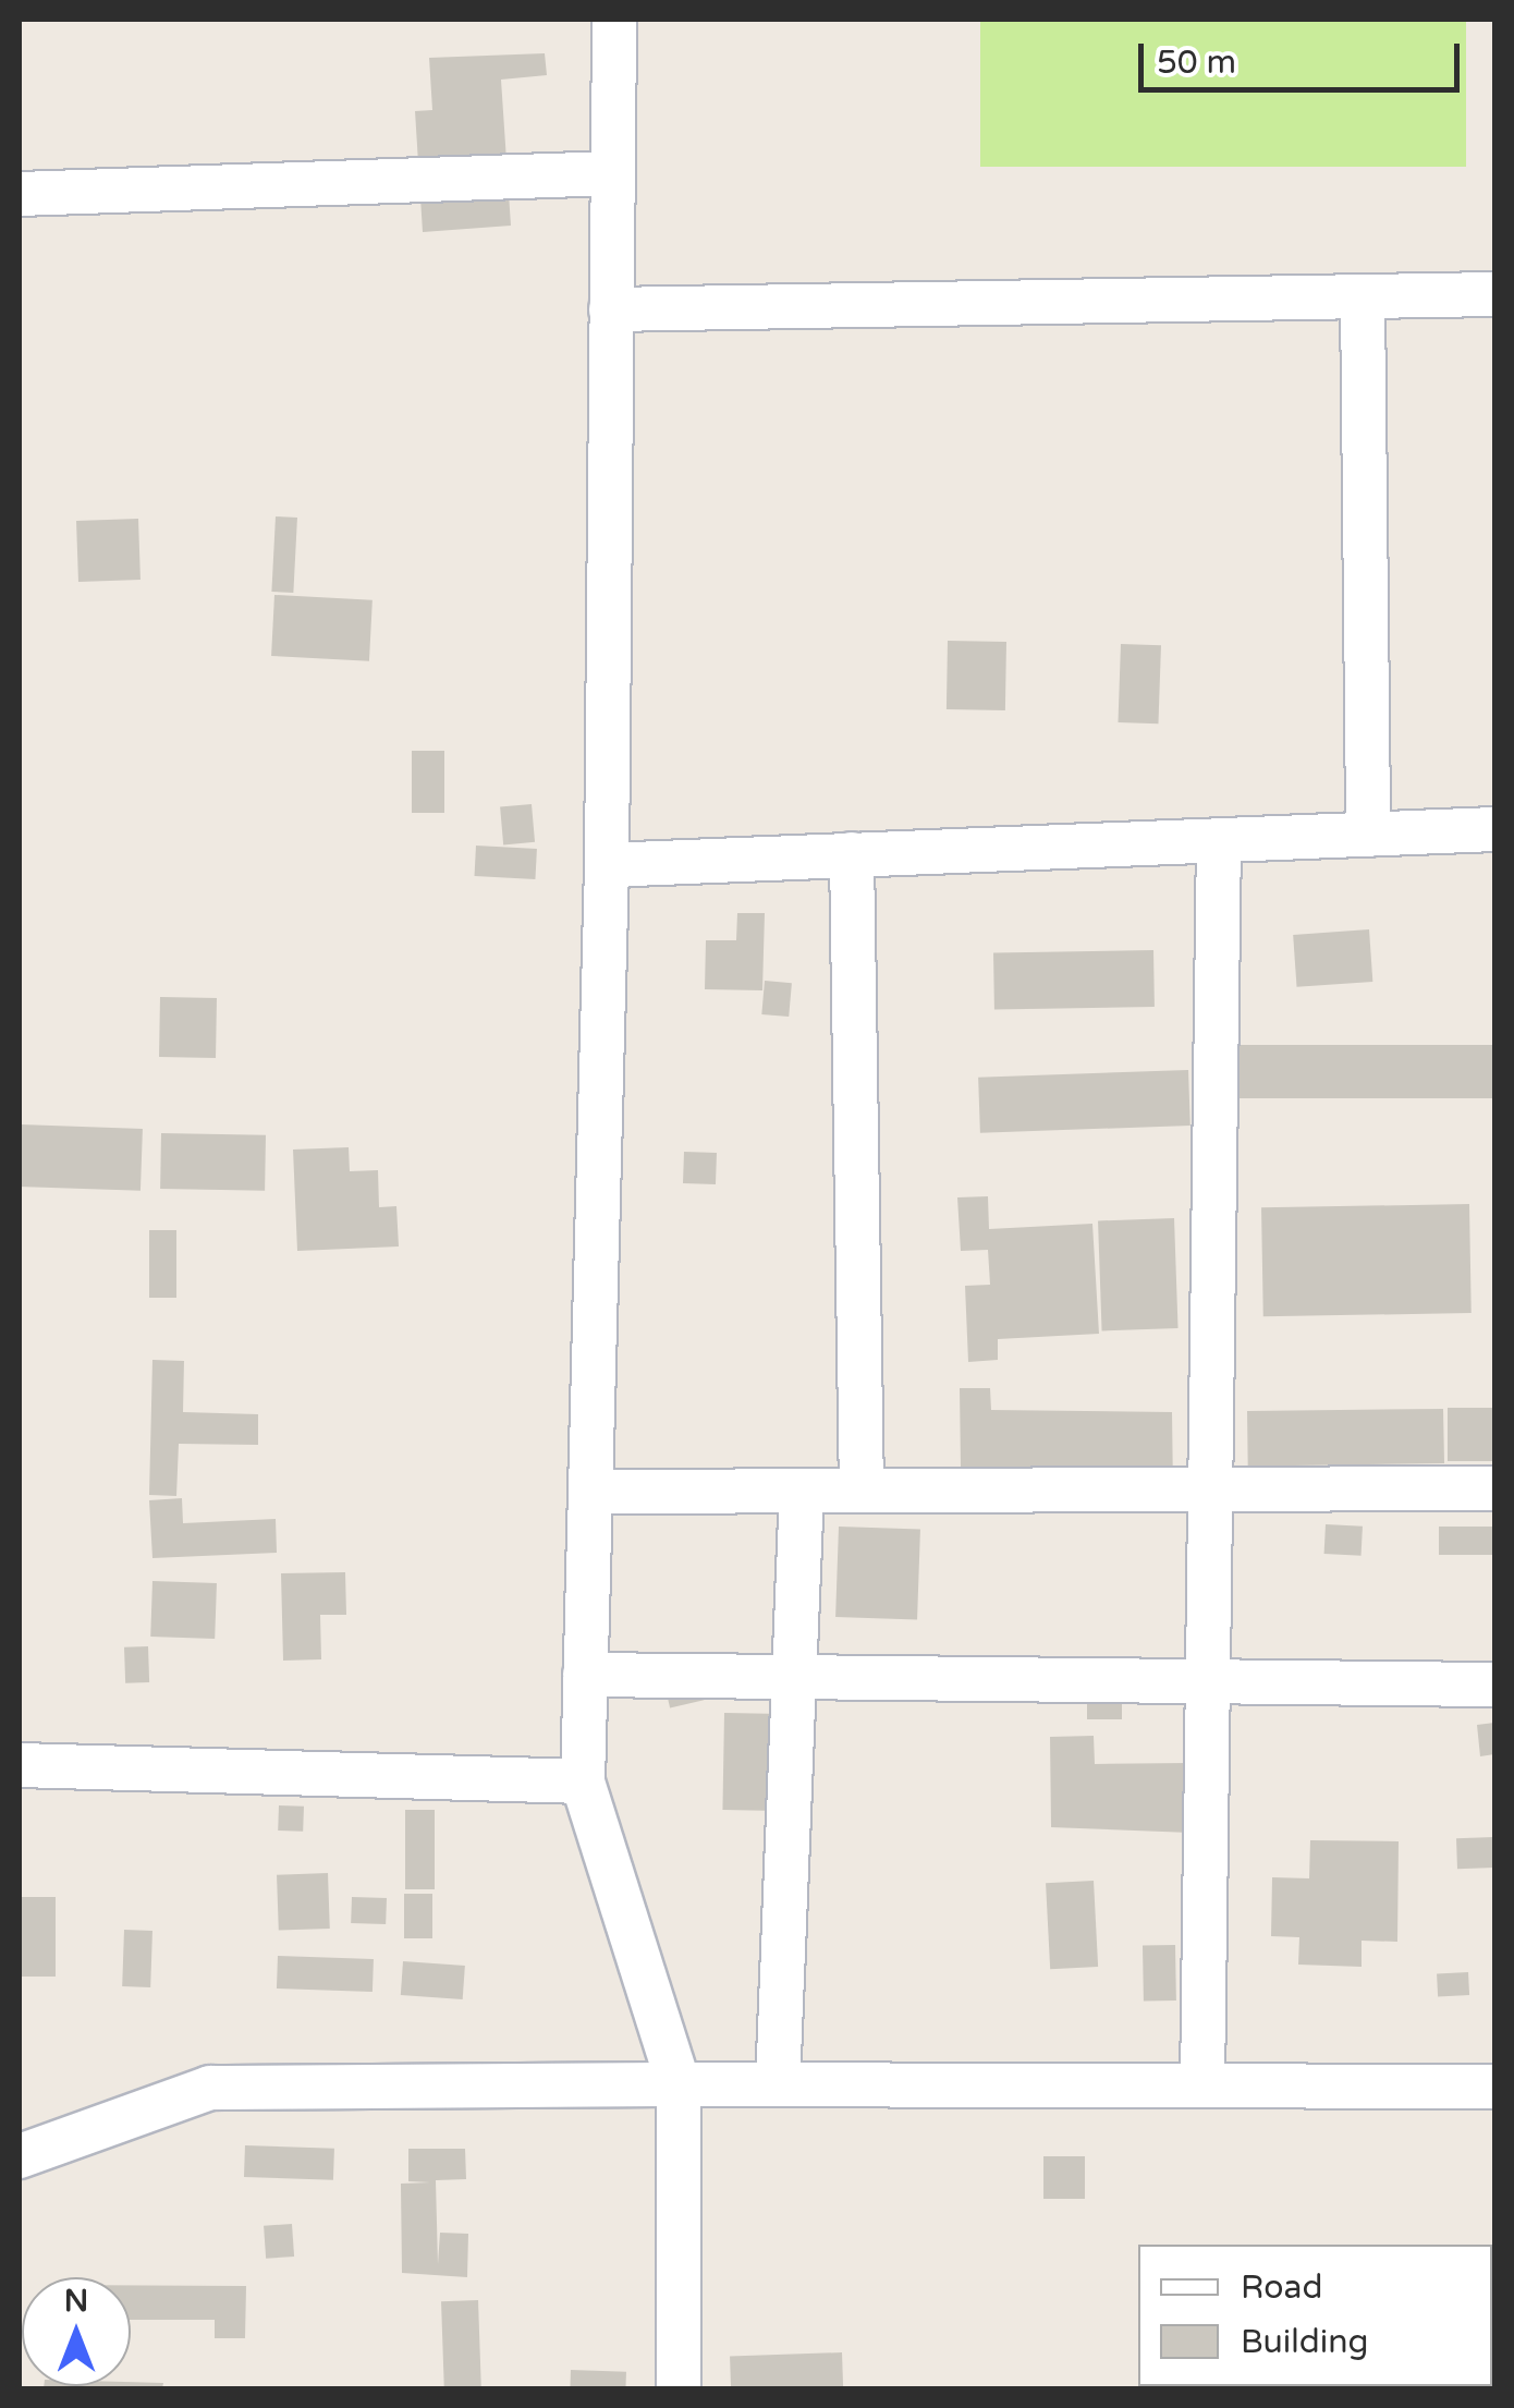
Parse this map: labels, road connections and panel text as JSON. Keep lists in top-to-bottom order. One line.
{"legend":["Road","Building"],"scale_bar":"50 m","north":"top"}
